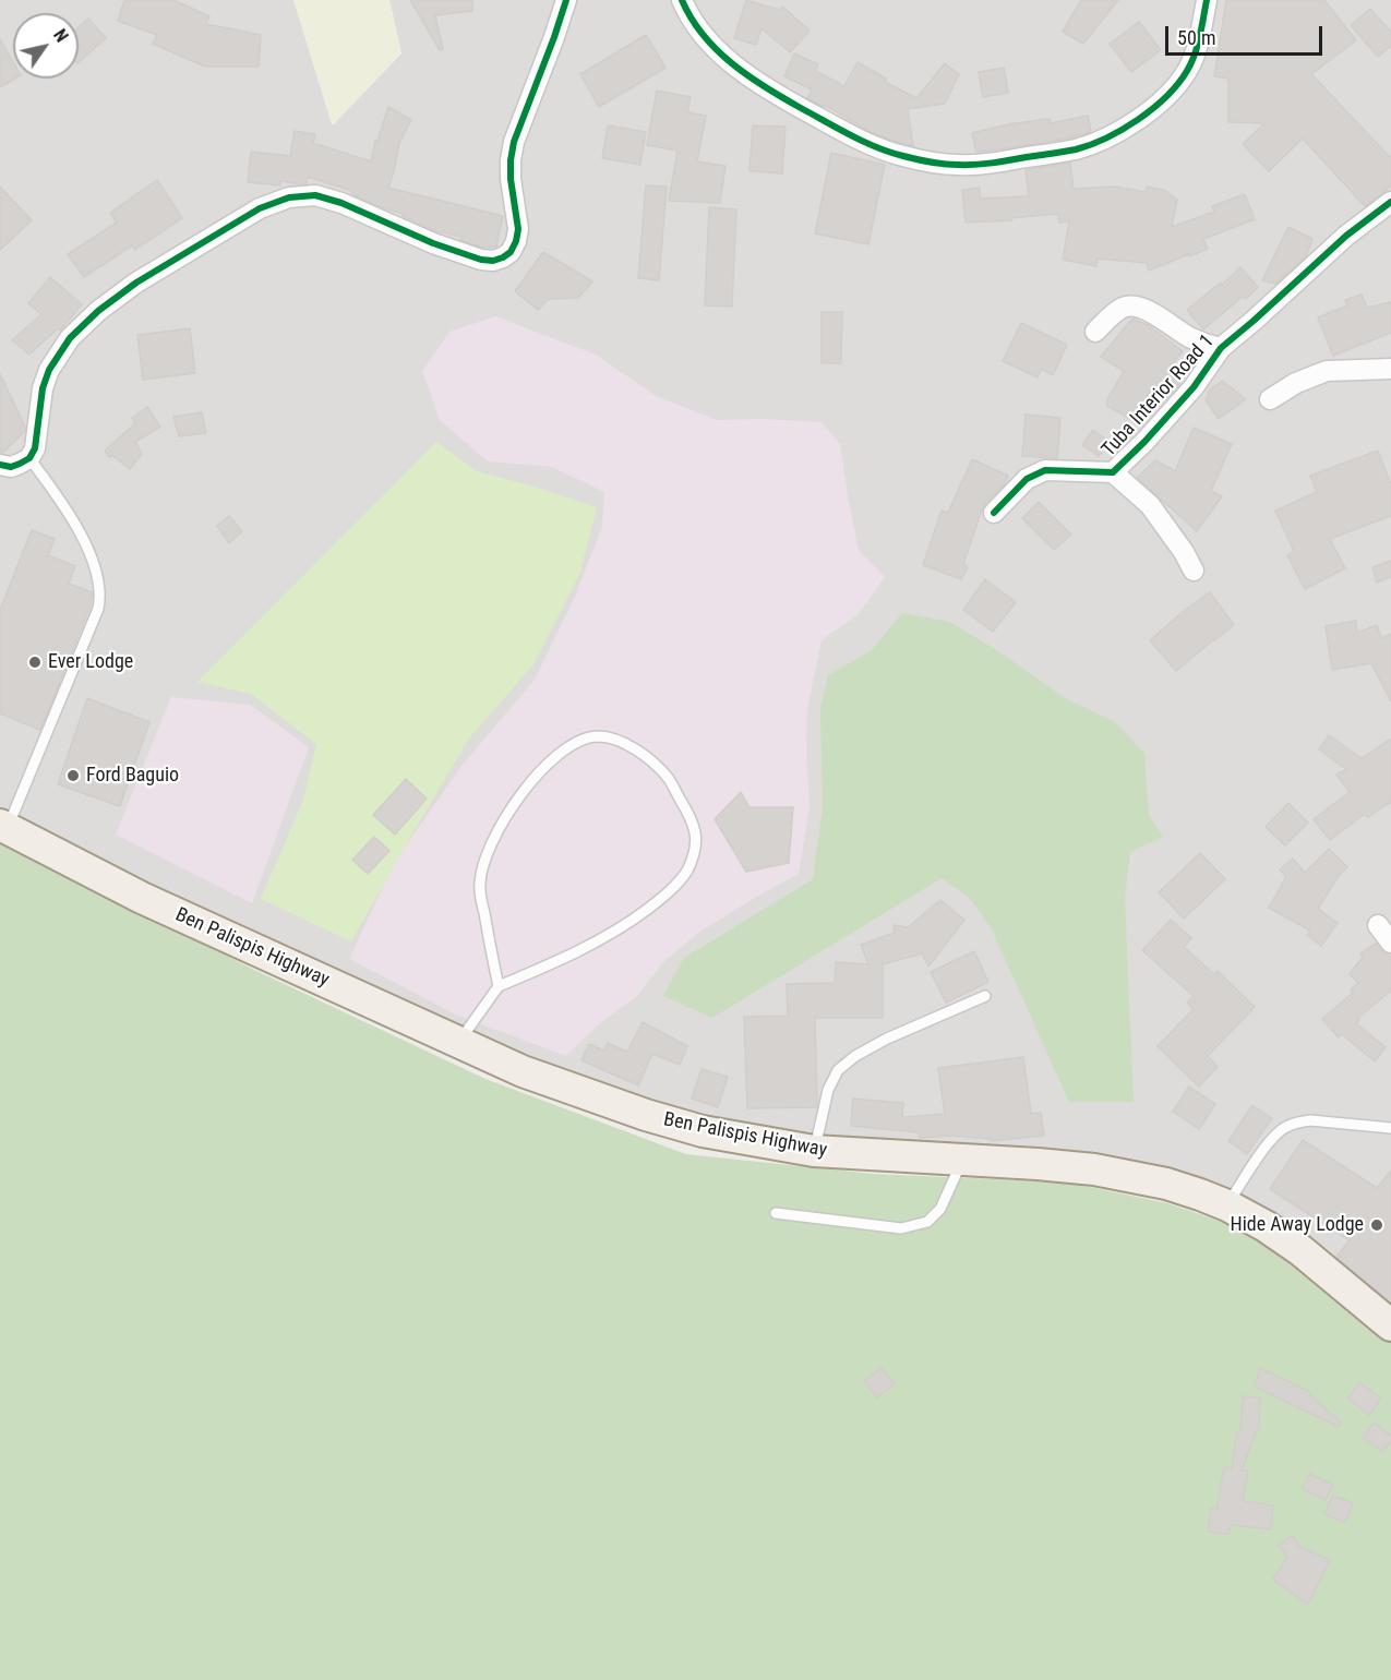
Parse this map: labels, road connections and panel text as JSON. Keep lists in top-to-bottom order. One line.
{"streets":{"main road":["Ben Palispis Highway"],"street":["Tuba Interior Road 1"]},"places":["Ever Lodge","Ford Baguio","Hide Away Lodge"],"scale_bar":"50 m","north":"top right"}
